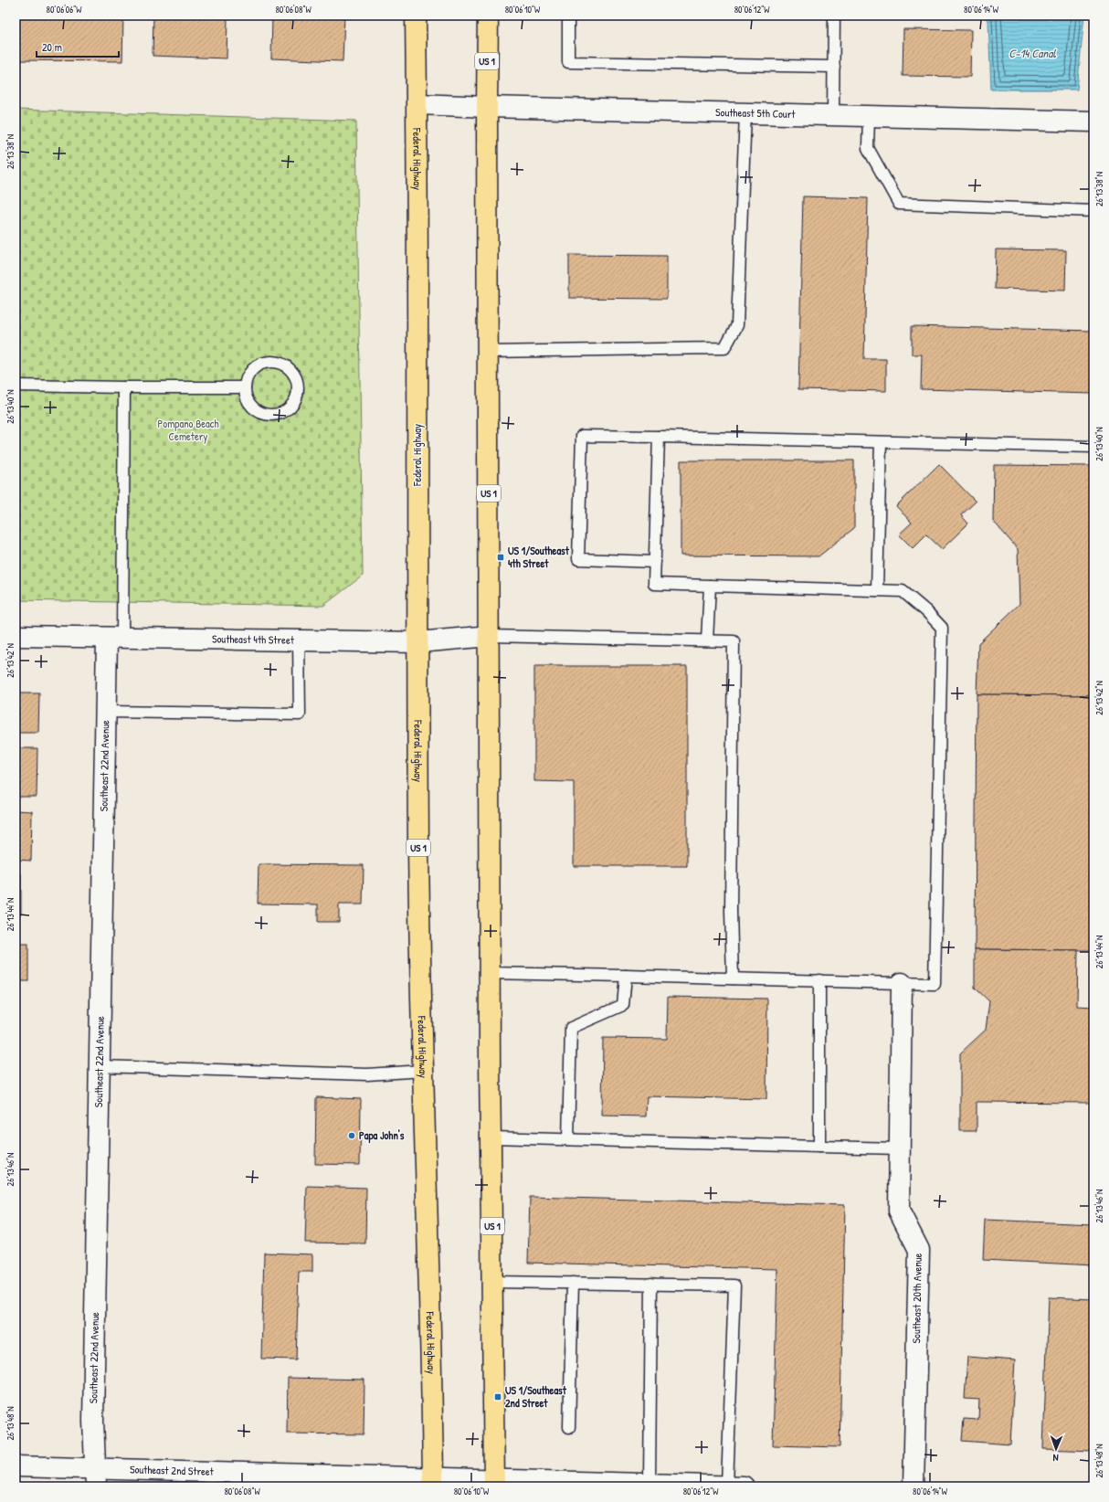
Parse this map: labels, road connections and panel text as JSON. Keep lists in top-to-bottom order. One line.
{"streets":{"main road":["US 1","Federal Highway"],"street":["Southeast 5th Court","Southeast 4th Street","Southeast 22nd Avenue","Southeast 20th Avenue","Southeast 2nd Street"]},"crossings":[["US 1","Southeast 5th Court"],["US 1","Southeast 4th Street"],["US 1","Southeast 2nd Street"],["Southeast 5th Court","Federal Highway"],["Federal Highway","Southeast 4th Street"],["Federal Highway","Southeast 2nd Street"],["Southeast 4th Street","Southeast 22nd Avenue"],["Southeast 22nd Avenue","Southeast 2nd Street"]],"water":["C-14 Canal"],"parks":["Pompano Beach Cemetery"],"places":{"transit":["US 1/Southeast 4th Street","US 1/Southeast 2nd Street"],"other":["Papa John's"]},"scale_bar":"20 m","north":"bottom","coordinates":["80°06'06\"W","80°06'08\"W","80°06'10\"W","80°06'12\"W","80°06'14\"W","26°13'38\"N","26°13'40\"N","26°13'42\"N","26°13'44\"N","26°13'46\"N","26°13'48\"N"]}
